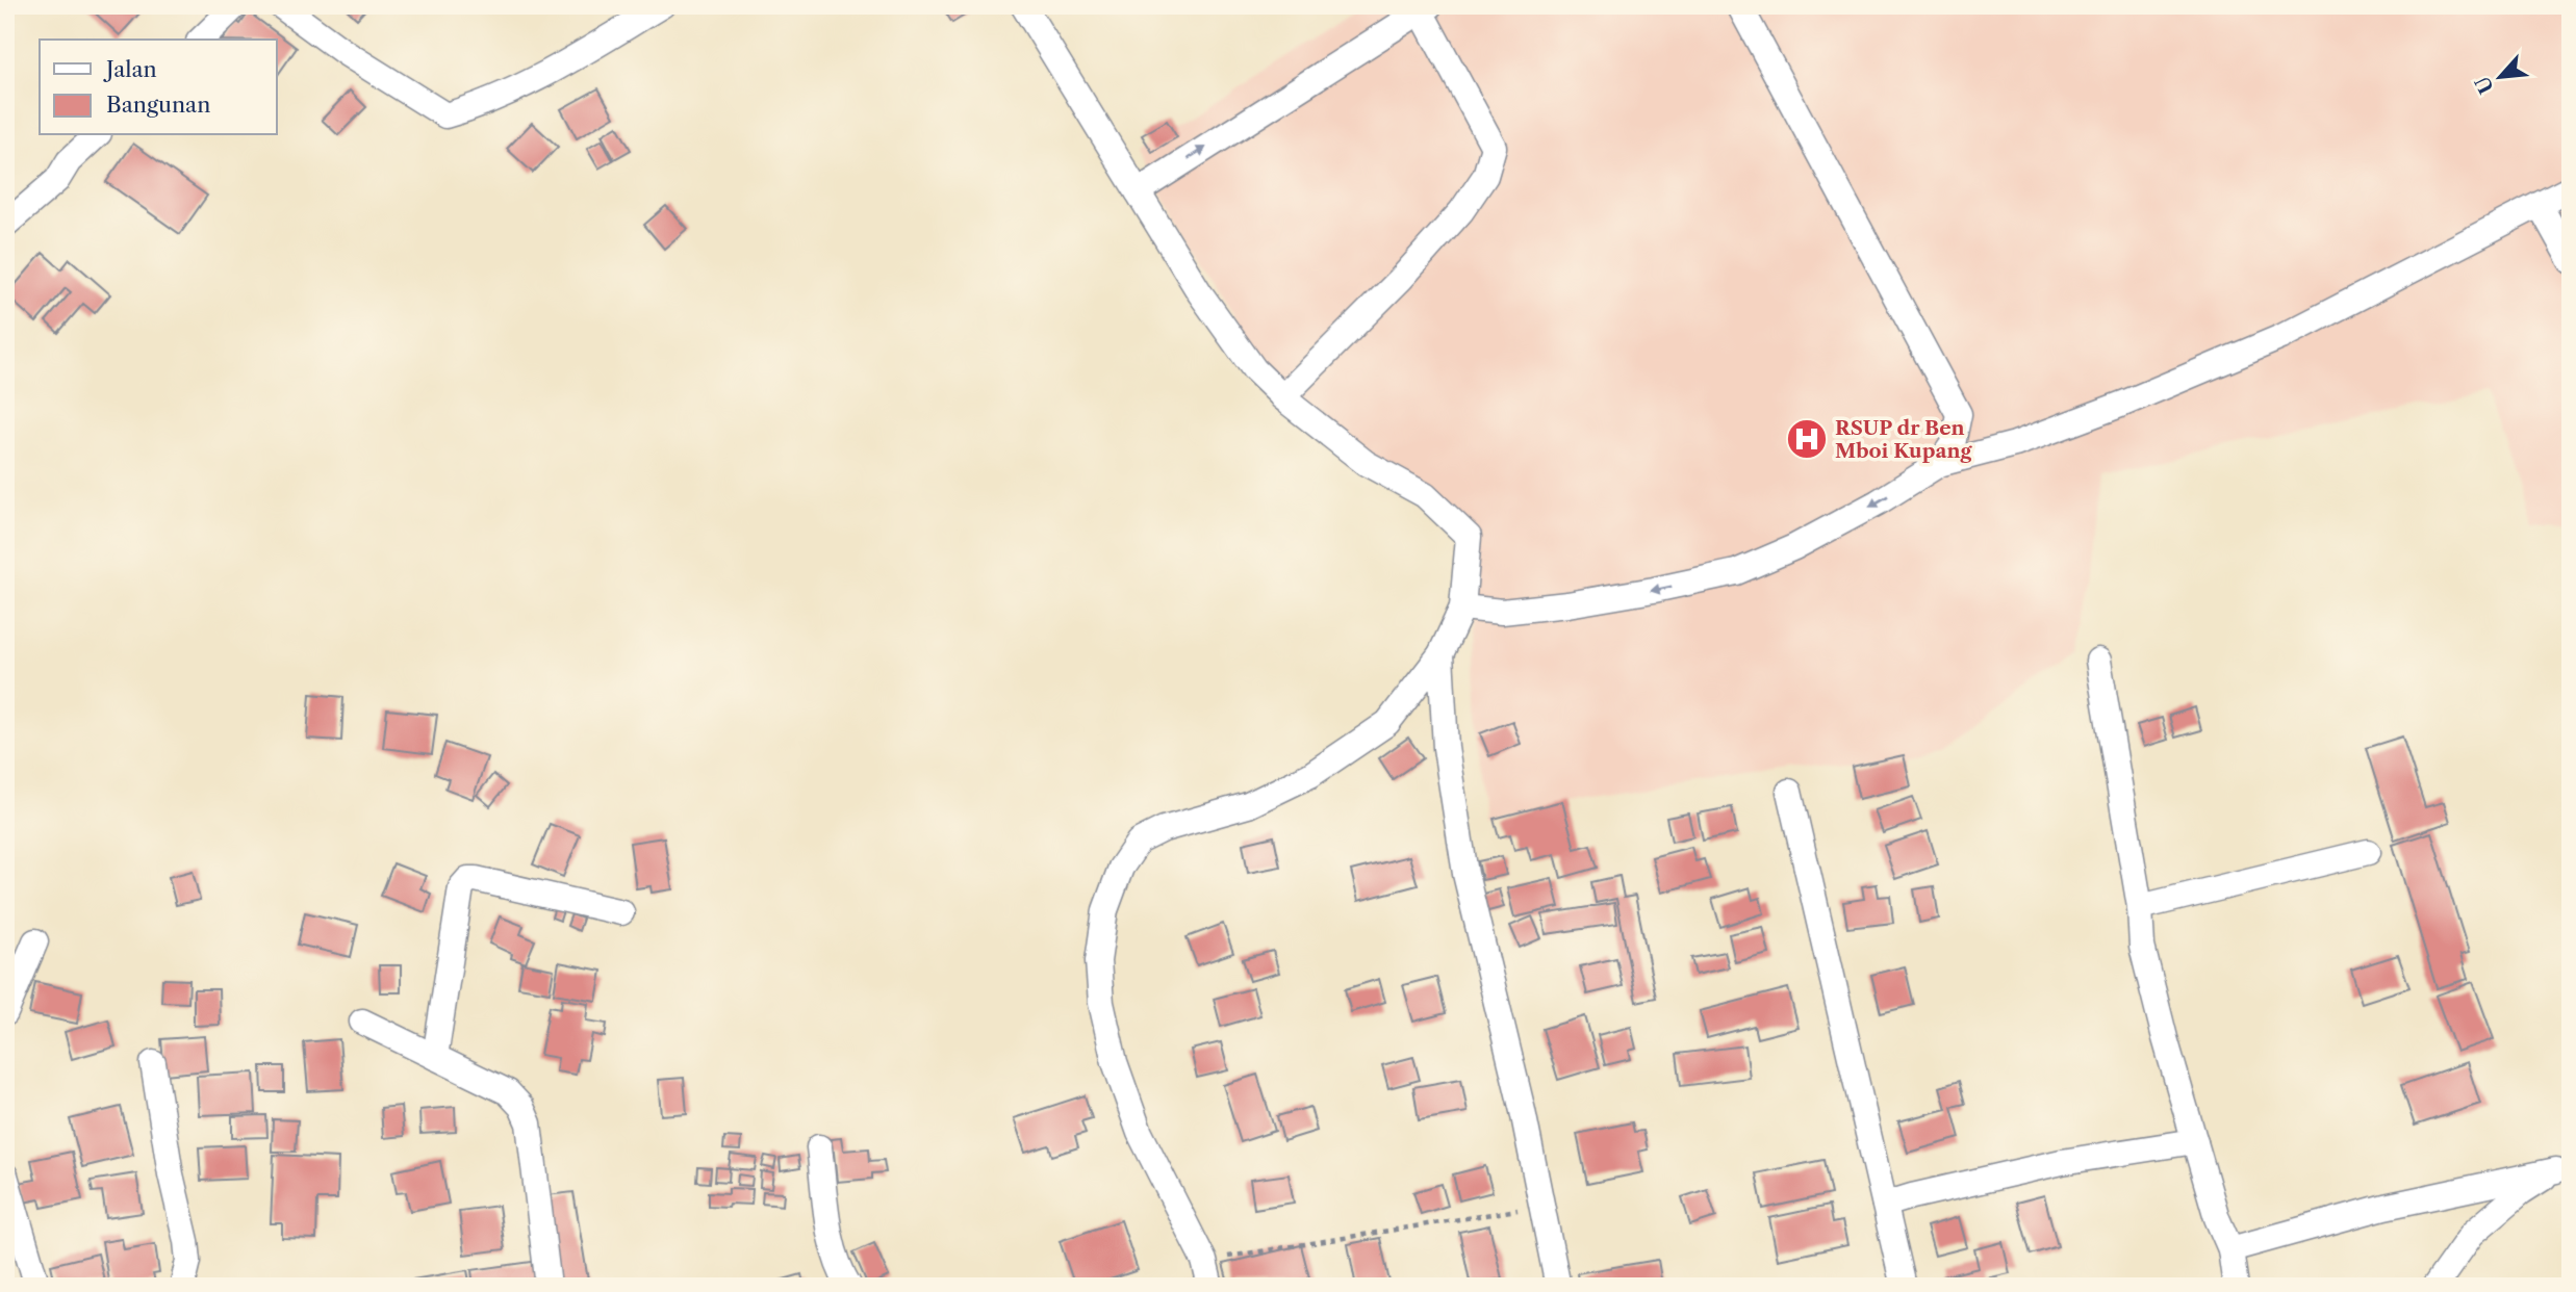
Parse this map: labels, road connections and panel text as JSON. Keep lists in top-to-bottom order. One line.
{"places":{"hospital":["RSUP dr Ben Mboi Kupang"]},"legend":["Jalan","Bangunan"],"north":"bottom left"}
